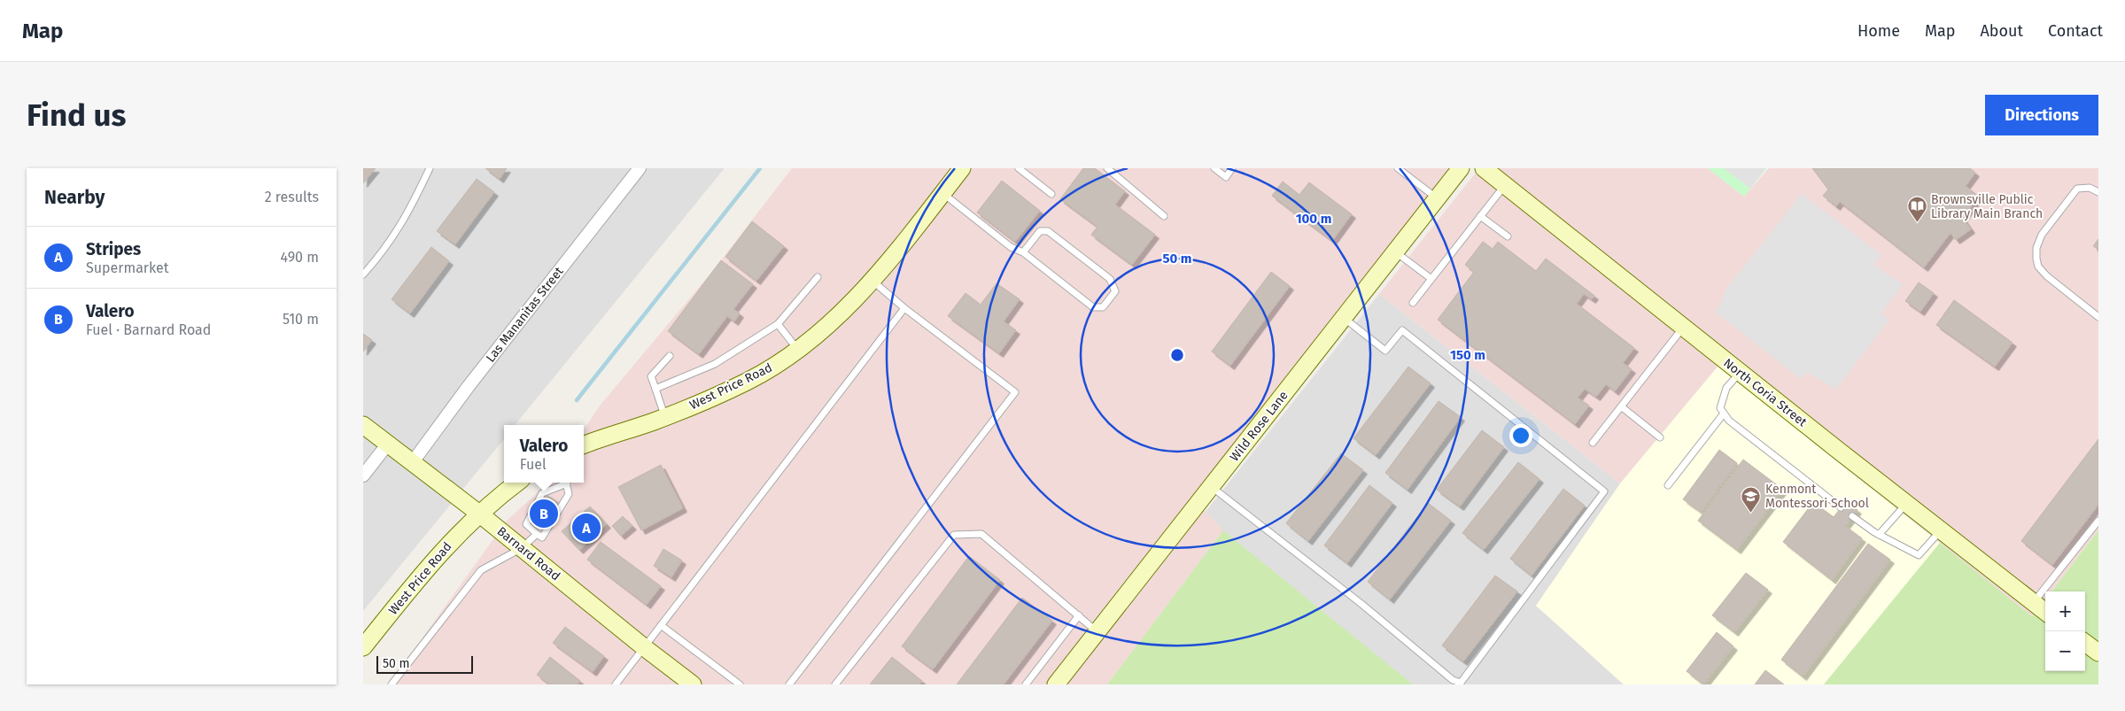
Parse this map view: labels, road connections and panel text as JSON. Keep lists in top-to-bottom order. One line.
{"streets":{"street":["Las Mananitas Street","West Price Road","North Coria Street","Wild Rose Lane","Barnard Road"]},"crossings":[["Las Mananitas Street","Barnard Road"],["West Price Road","Barnard Road"]],"places":{"library":["Brownsville Public Library Main Branch"],"school or university":["Kenmont Montessori School"]},"scale_bar":"50 m","page":{"header":"Map","nav":["Home","Map","About","Contact"],"buttons":"Directions","title":"Find us","heading":["Nearby","2 results"],"list":[{"mark":"A","name":"Stripes","note":"Supermarket","value":"490 m"},{"mark":"B","name":"Valero","note":"Fuel · Barnard Road","value":"510 m"}],"popup":["Valero","Fuel"],"pins":["B","A"],"map_buttons":["+","−"],"scale":"50 m"},"rings":["100 m","50 m","150 m"]}
